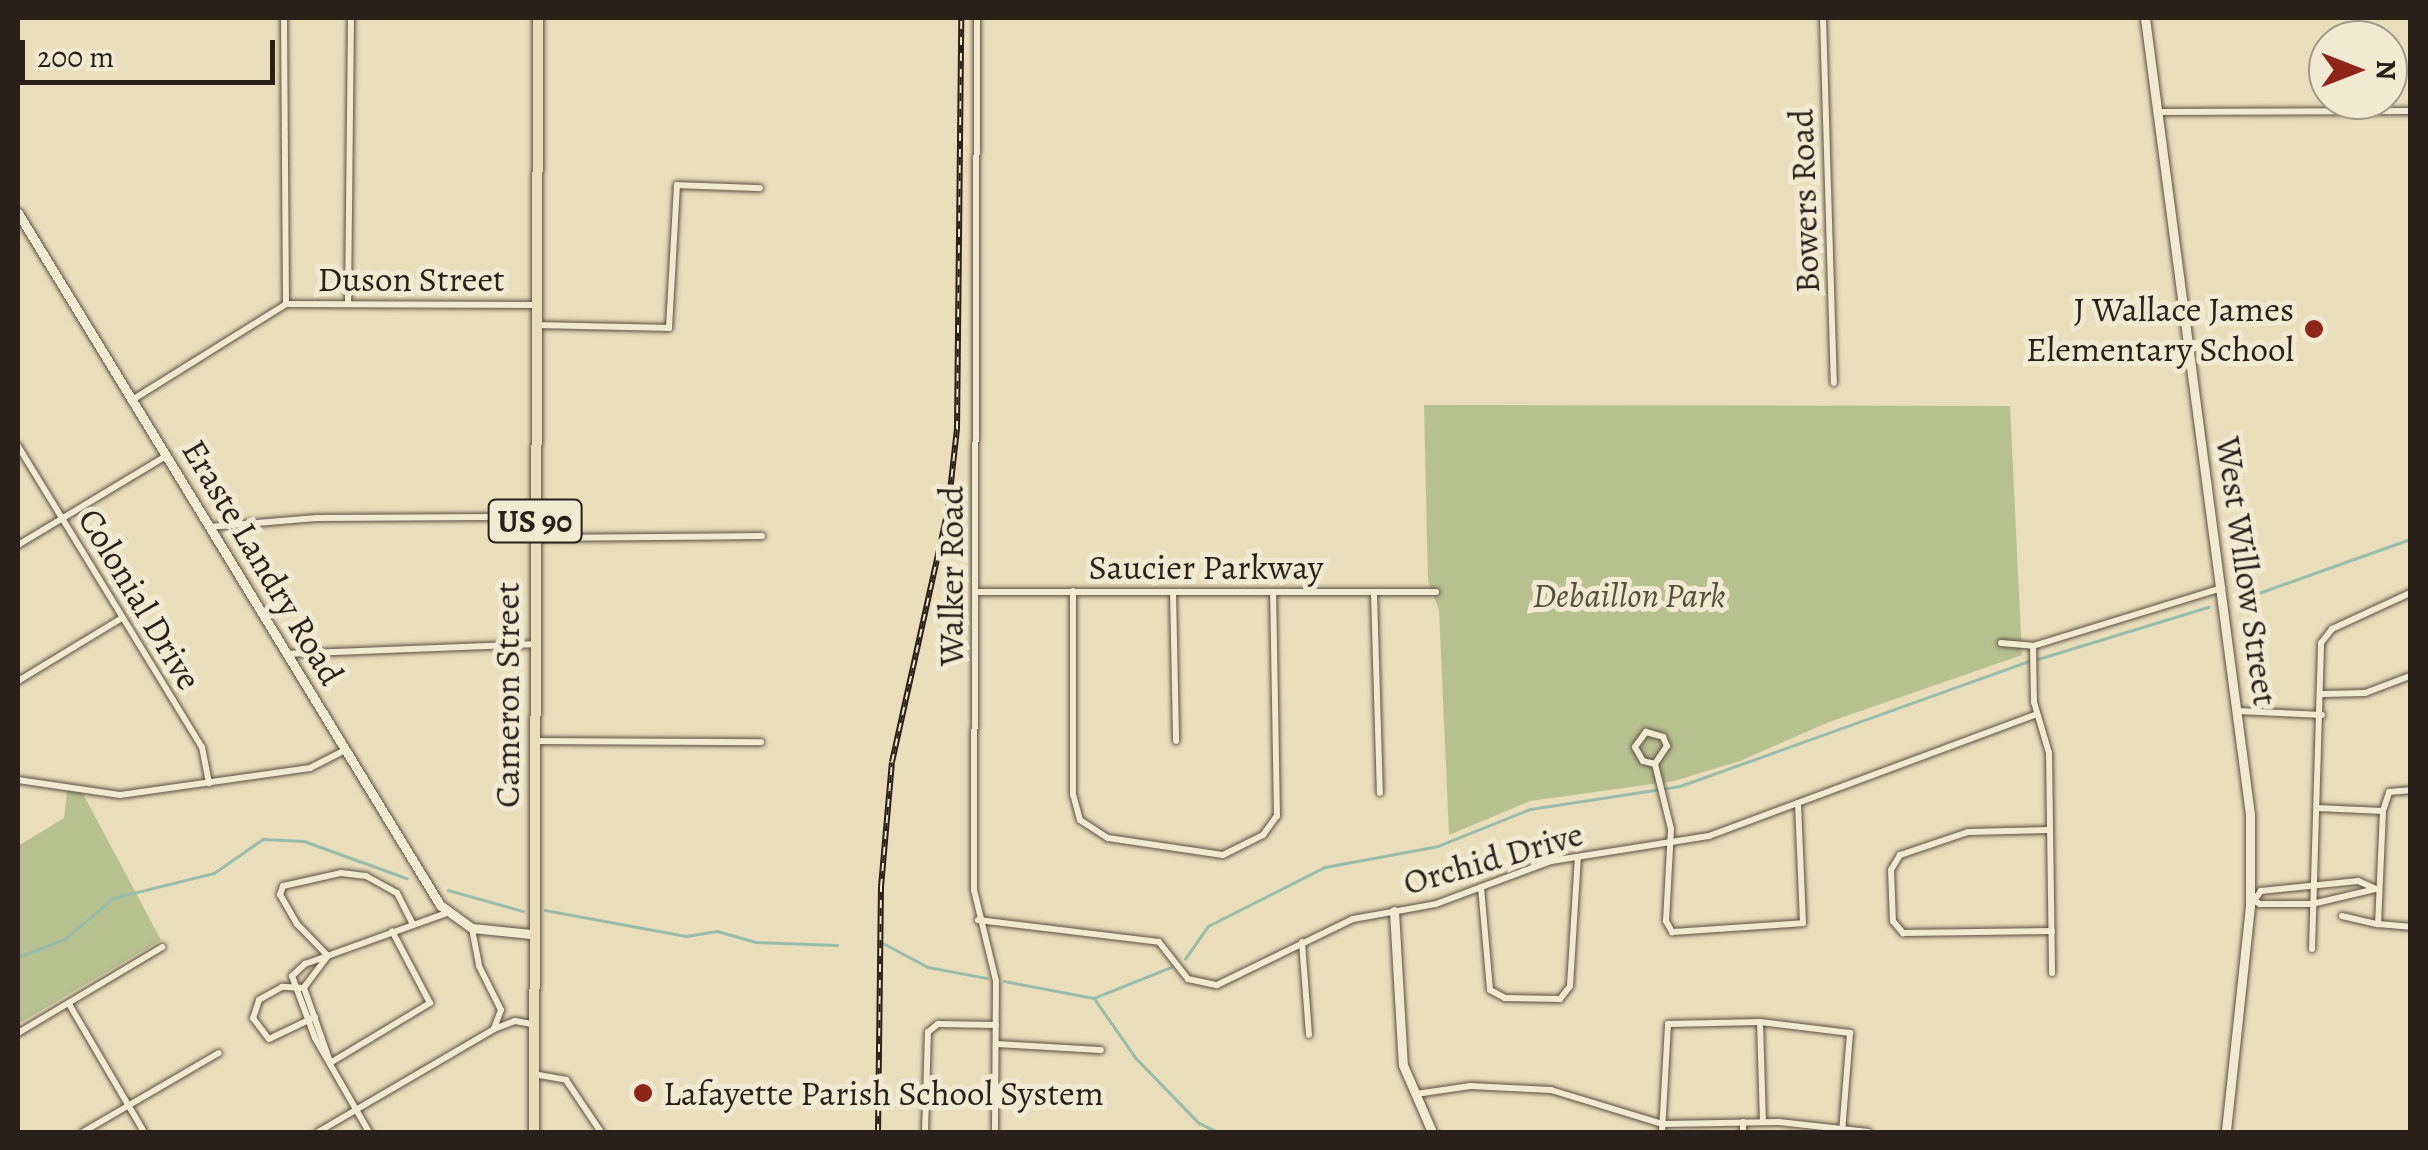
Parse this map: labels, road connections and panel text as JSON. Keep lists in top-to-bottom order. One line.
{"streets":{"main road":["US 90","Cameron Street"],"street":["Bowers Road","Duson Street","Eraste Landry Road","Saucier Parkway","West Willow Street","Walker Road","Colonial Drive","Orchid Drive"]},"crossings":[["Duson Street","Eraste Landry Road"],["Duson Street","Cameron Street"],["Eraste Landry Road","Cameron Street"],["Saucier Parkway","Walker Road"],["Walker Road","Orchid Drive"]],"parks":["Debaillon Park"],"places":["J Wallace James Elementary School","Lafayette Parish School System"],"scale_bar":"200 m","north":"right"}
